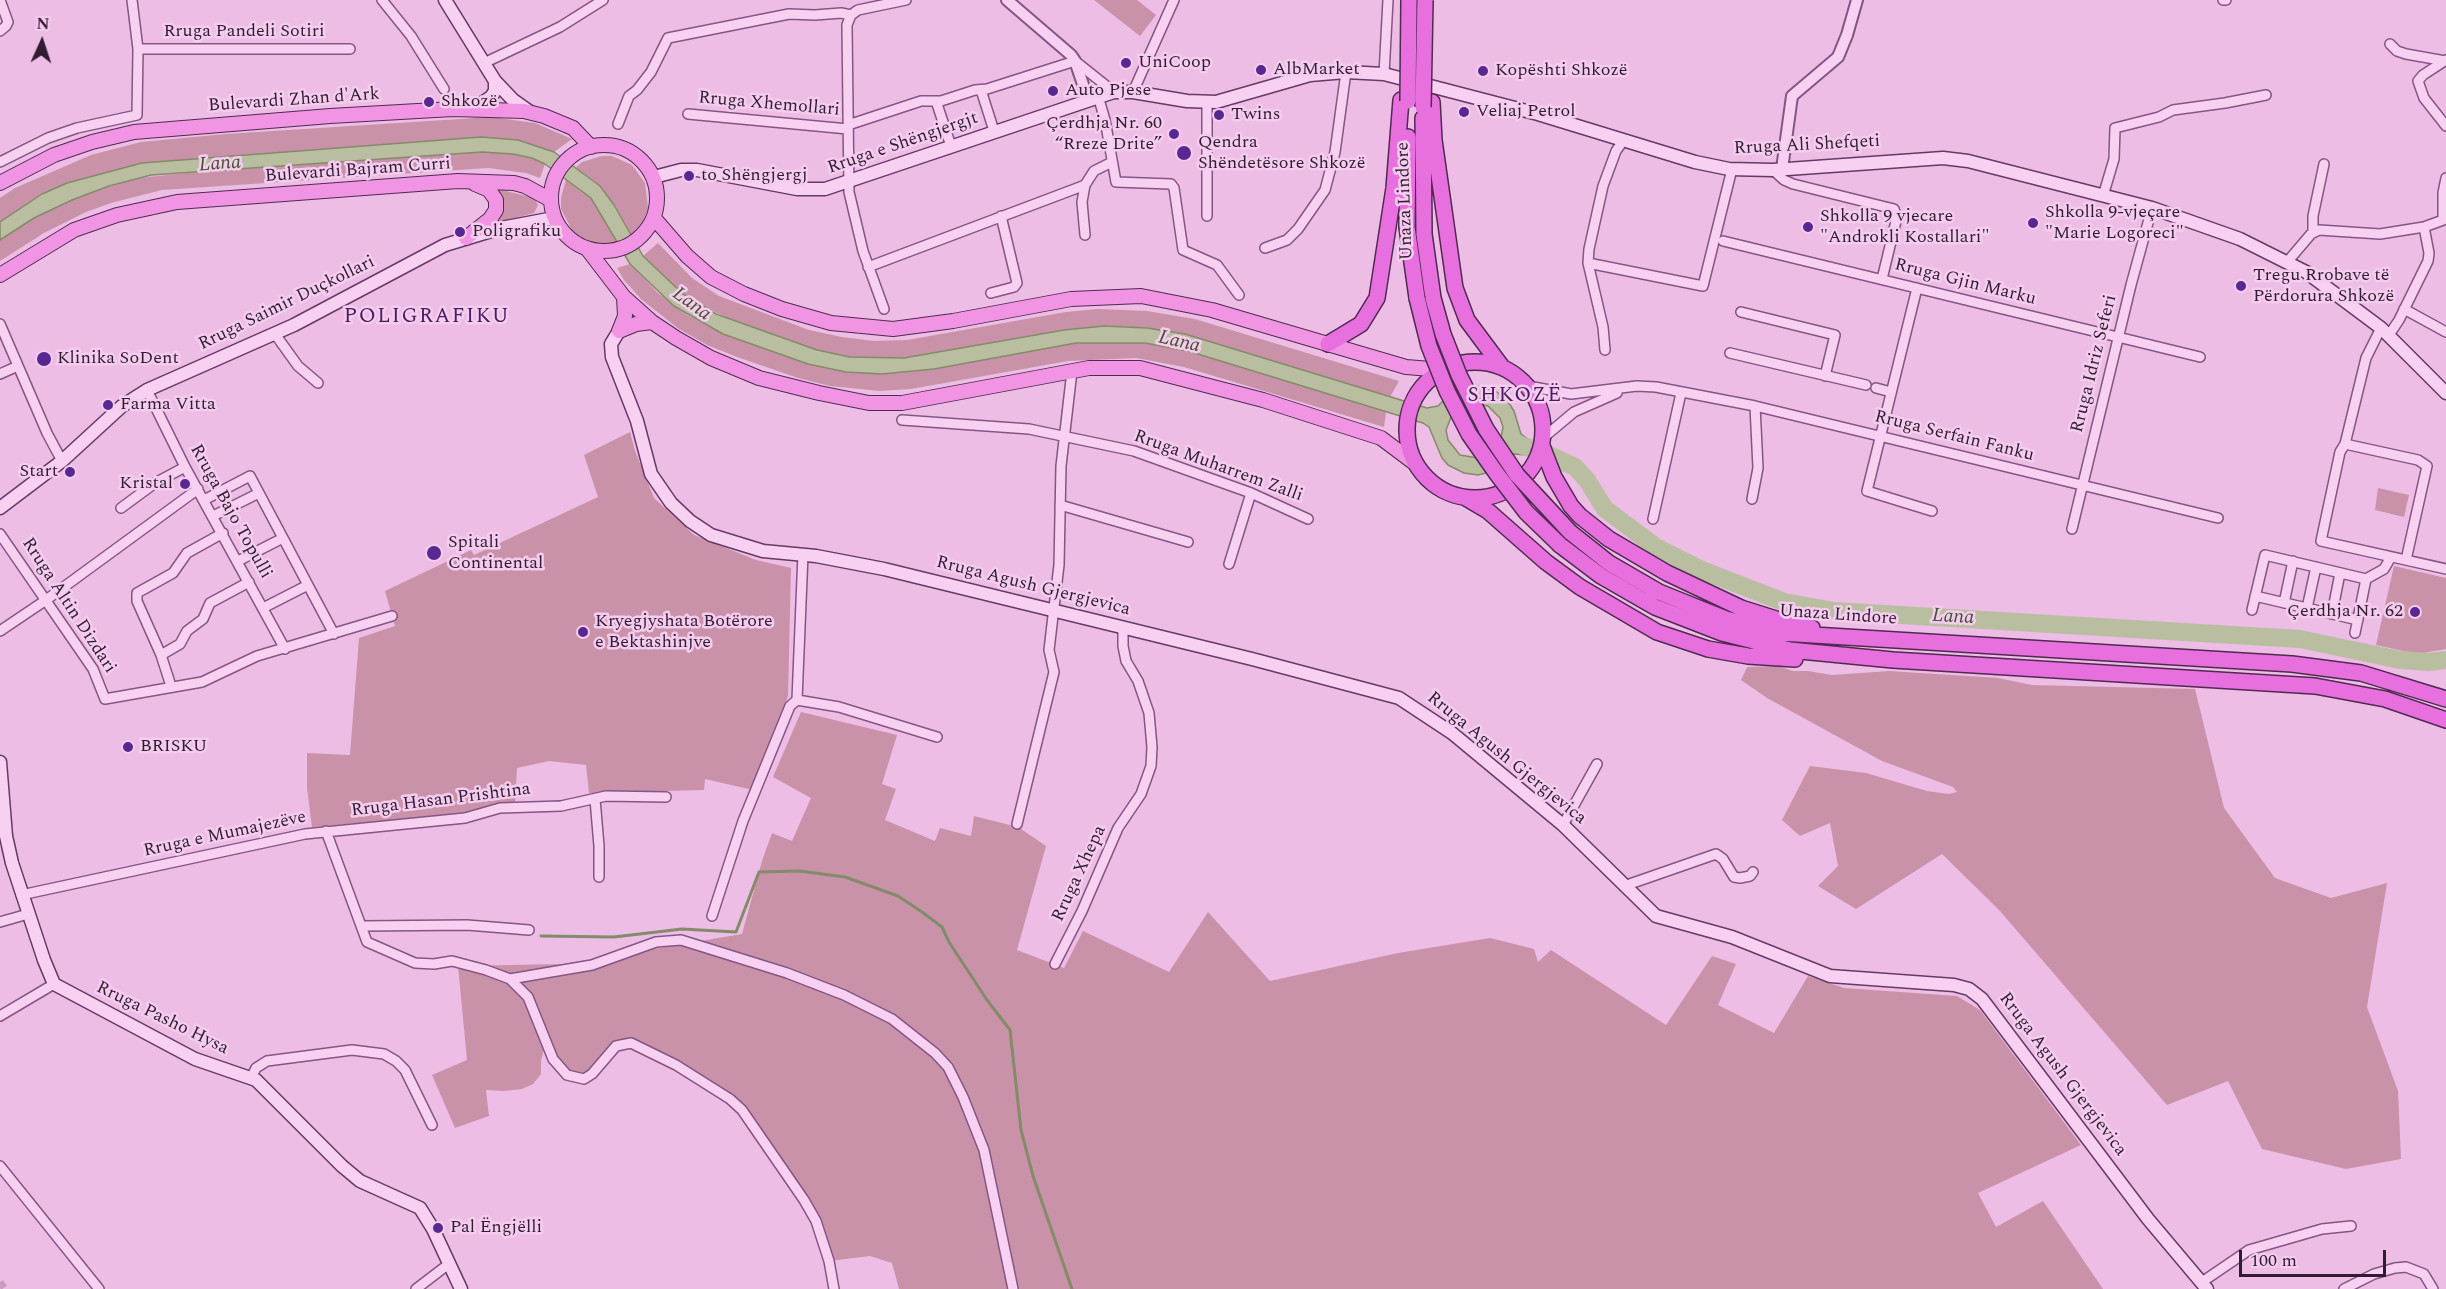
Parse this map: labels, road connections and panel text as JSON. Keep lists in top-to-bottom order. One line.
{"streets":{"highway":["Unaza Lindore"],"main road":["Bulevardi Zhan d'Ark","Rruga e Shëngjergjt","Rruga Ali Shefqeti","Bulevardi Bajram Curri","Rruga Saimir Duçkollari","Rruga Agush Gjergjevica","Rruga Pasho Hysa"],"street":["Rruga Pandeli Sotiri","Rruga Xhemollari","Rruga Gjin Marku","Rruga Idriz Seferi","Rruga Serfain Fanku","Rruga Muharrem Zalli","Rruga Bajo Topulli","Rruga Altin Dizdari","Rruga Hasan Prishtina","Rruga e Mumajezëve","Rruga Xhepa"]},"crossings":[["Bulevardi Zhan d'Ark","Rruga e Shëngjergjt"],["Bulevardi Zhan d'Ark","Bulevardi Bajram Curri"],["Bulevardi Zhan d'Ark","Rruga Saimir Duçkollari"],["Rruga Xhemollari","Rruga e Shëngjergjt"],["Rruga e Shëngjergjt","Rruga Ali Shefqeti"],["Rruga e Shëngjergjt","Bulevardi Bajram Curri"],["Rruga e Shëngjergjt","Rruga Saimir Duçkollari"],["Rruga Ali Shefqeti","Rruga Idriz Seferi"],["Bulevardi Bajram Curri","Rruga Saimir Duçkollari"],["Rruga Gjin Marku","Rruga Idriz Seferi"],["Rruga Saimir Duçkollari","Rruga Bajo Topulli"],["Rruga Idriz Seferi","Rruga Serfain Fanku"],["Rruga Agush Gjergjevica","Rruga Xhepa"],["Rruga Hasan Prishtina","Rruga e Mumajezëve"]],"districts":["POLIGRAFIKU","SHKOZË"],"water":["Lana"],"places":["UniCoop","AlbMarket","Kopështi Shkozë","Auto Pjese","Shkozë","Veliaj Petrol","Twins","Çerdhja Nr. 60 “Rreze Drite”","Qendra Shëndetësore Shkozë","to Shëngjergj","Shkolla 9-vjeçare \"Marie Logoreci\"","Shkolla 9 vjecare \"Androkli Kostallari\"","Poligrafiku","Tregu Rrobave të Përdorura Shkozë","Klinika SoDent","Farma Vitta","Start","Kristal","Spitali Continental","Çerdhja Nr. 62","Kryegjyshata Botërore e Bektashinjve","BRISKU","Pal Ëngjëlli"],"scale_bar":"100 m","north":"top"}
